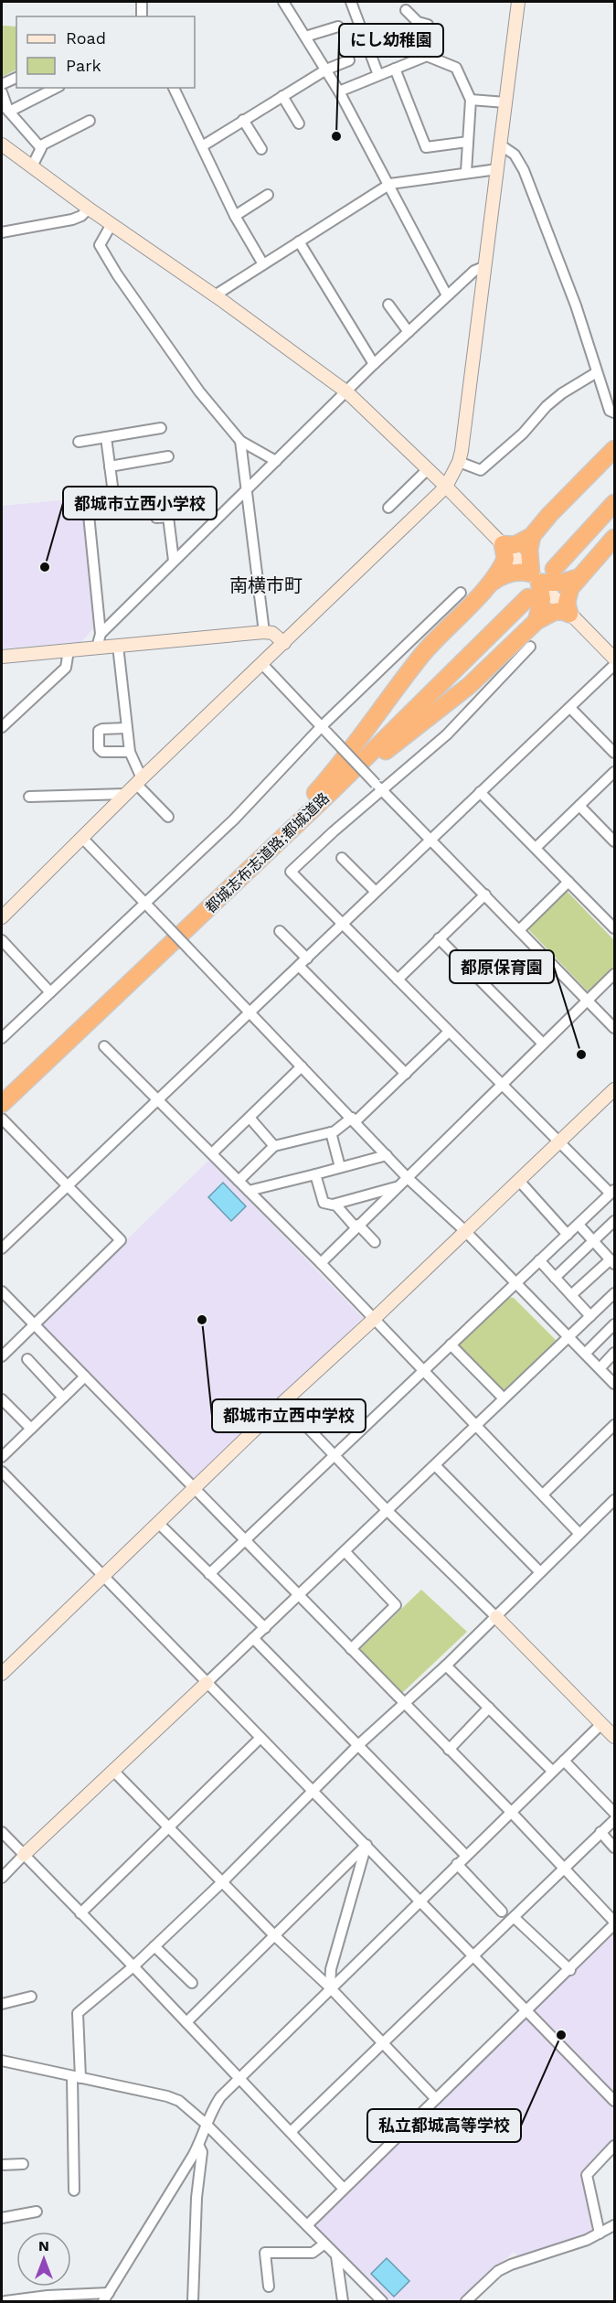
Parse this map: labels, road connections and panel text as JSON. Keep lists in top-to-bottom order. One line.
{"streets":{"highway":["都城志布志道路;都城道路"]},"districts":["南横市町"],"places":["にし幼稚園","都城市立西小学校","都原保育園","都城市立西中学校","私立都城高等学校"],"legend":["Road","Park"],"north":"top"}
